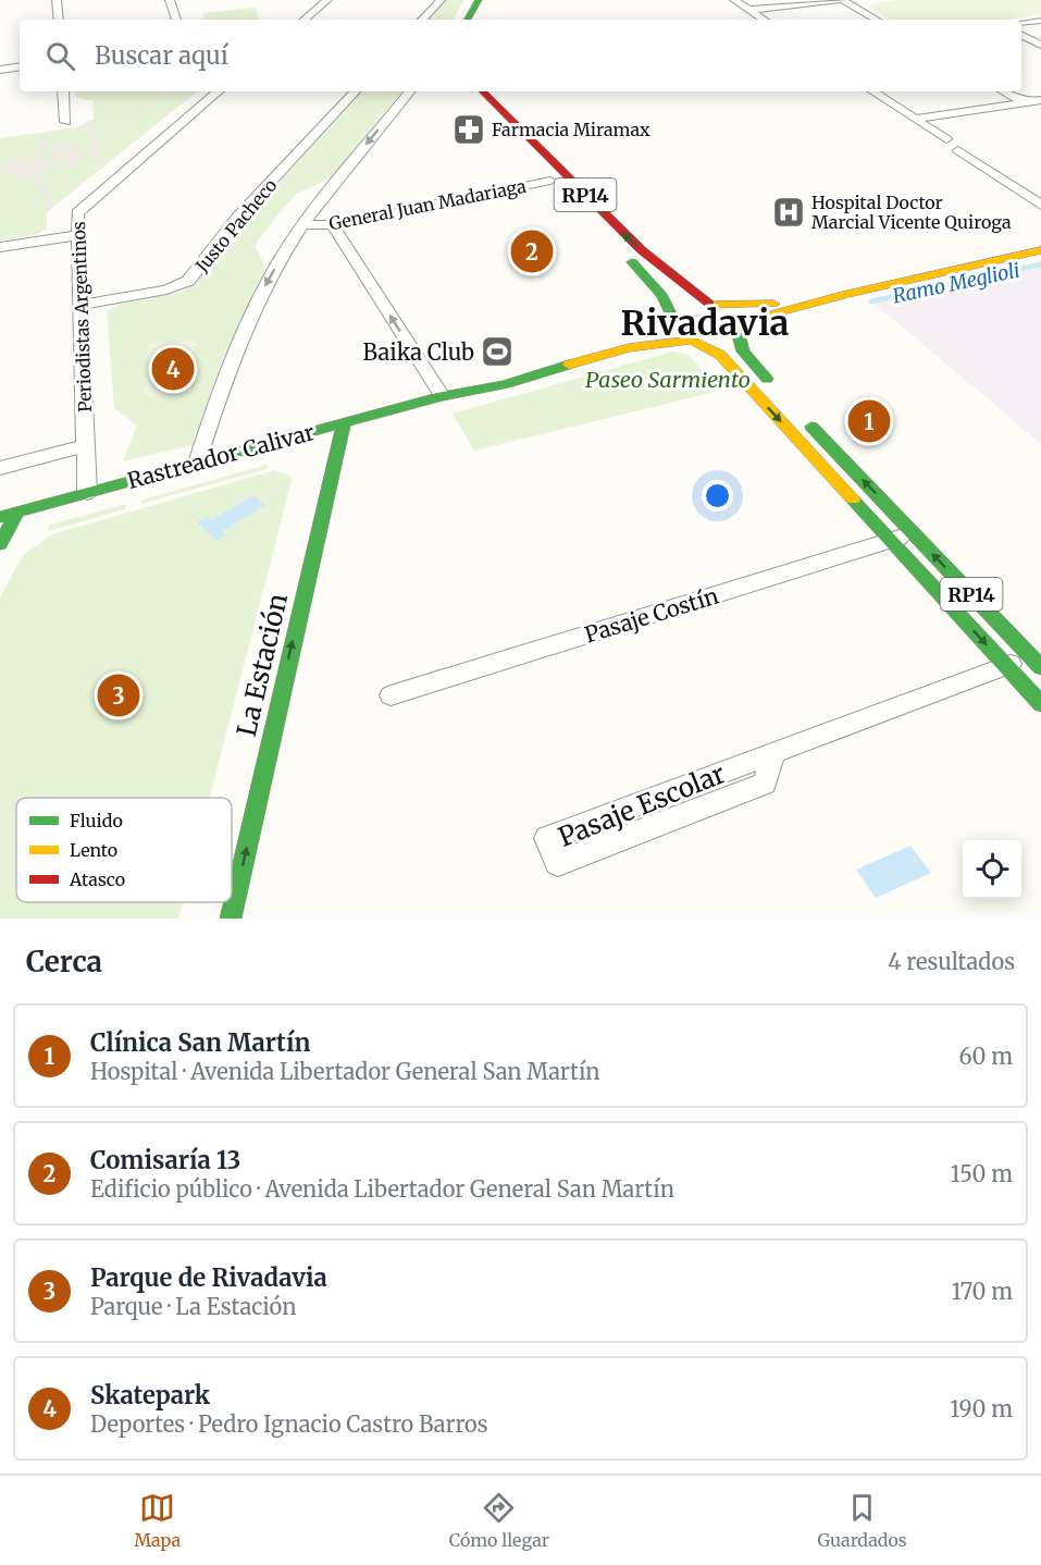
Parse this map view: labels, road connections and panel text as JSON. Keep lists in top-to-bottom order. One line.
{"streets":{"main road":["RP14","Rastreador Calivar","La Estación"],"street":["General Juan Madariaga","Justo Pacheco","Periodistas Argentinos","Pasaje Costín","Pasaje Escolar"]},"crossings":[["RP14","General Juan Madariaga"],["RP14","Rastreador Calivar"],["RP14","Pasaje Costín"],["RP14","Pasaje Escolar"],["Justo Pacheco","Periodistas Argentinos"],["Periodistas Argentinos","Rastreador Calivar"],["Rastreador Calivar","La Estación"]],"one_way":["La Estación"],"districts":["Rivadavia"],"water":["Ramo Meglioli"],"parks":["Paseo Sarmiento"],"places":{"pharmacy":["Farmacia Miramax"],"hospital":["Hospital Doctor Marcial Vicente Quiroga"],"sports":["Baika Club"]},"legend":["Fluido","Lento","Atasco"],"page":{"search":"Buscar aquí","pins":["2","4","1","3"],"heading":["Cerca","4 resultados"],"list":[{"mark":"1","name":"Clínica San Martín","note":"Hospital · Avenida Libertador General San Martín","value":"60 m"},{"mark":"2","name":"Comisaría 13","note":"Edificio público · Avenida Libertador General San Martín","value":"150 m"},{"mark":"3","name":"Parque de Rivadavia","note":"Parque · La Estación","value":"170 m"},{"mark":"4","name":"Skatepark","note":"Deportes · Pedro Ignacio Castro Barros","value":"190 m"}],"nav":["Mapa","Cómo llegar","Guardados"]}}
